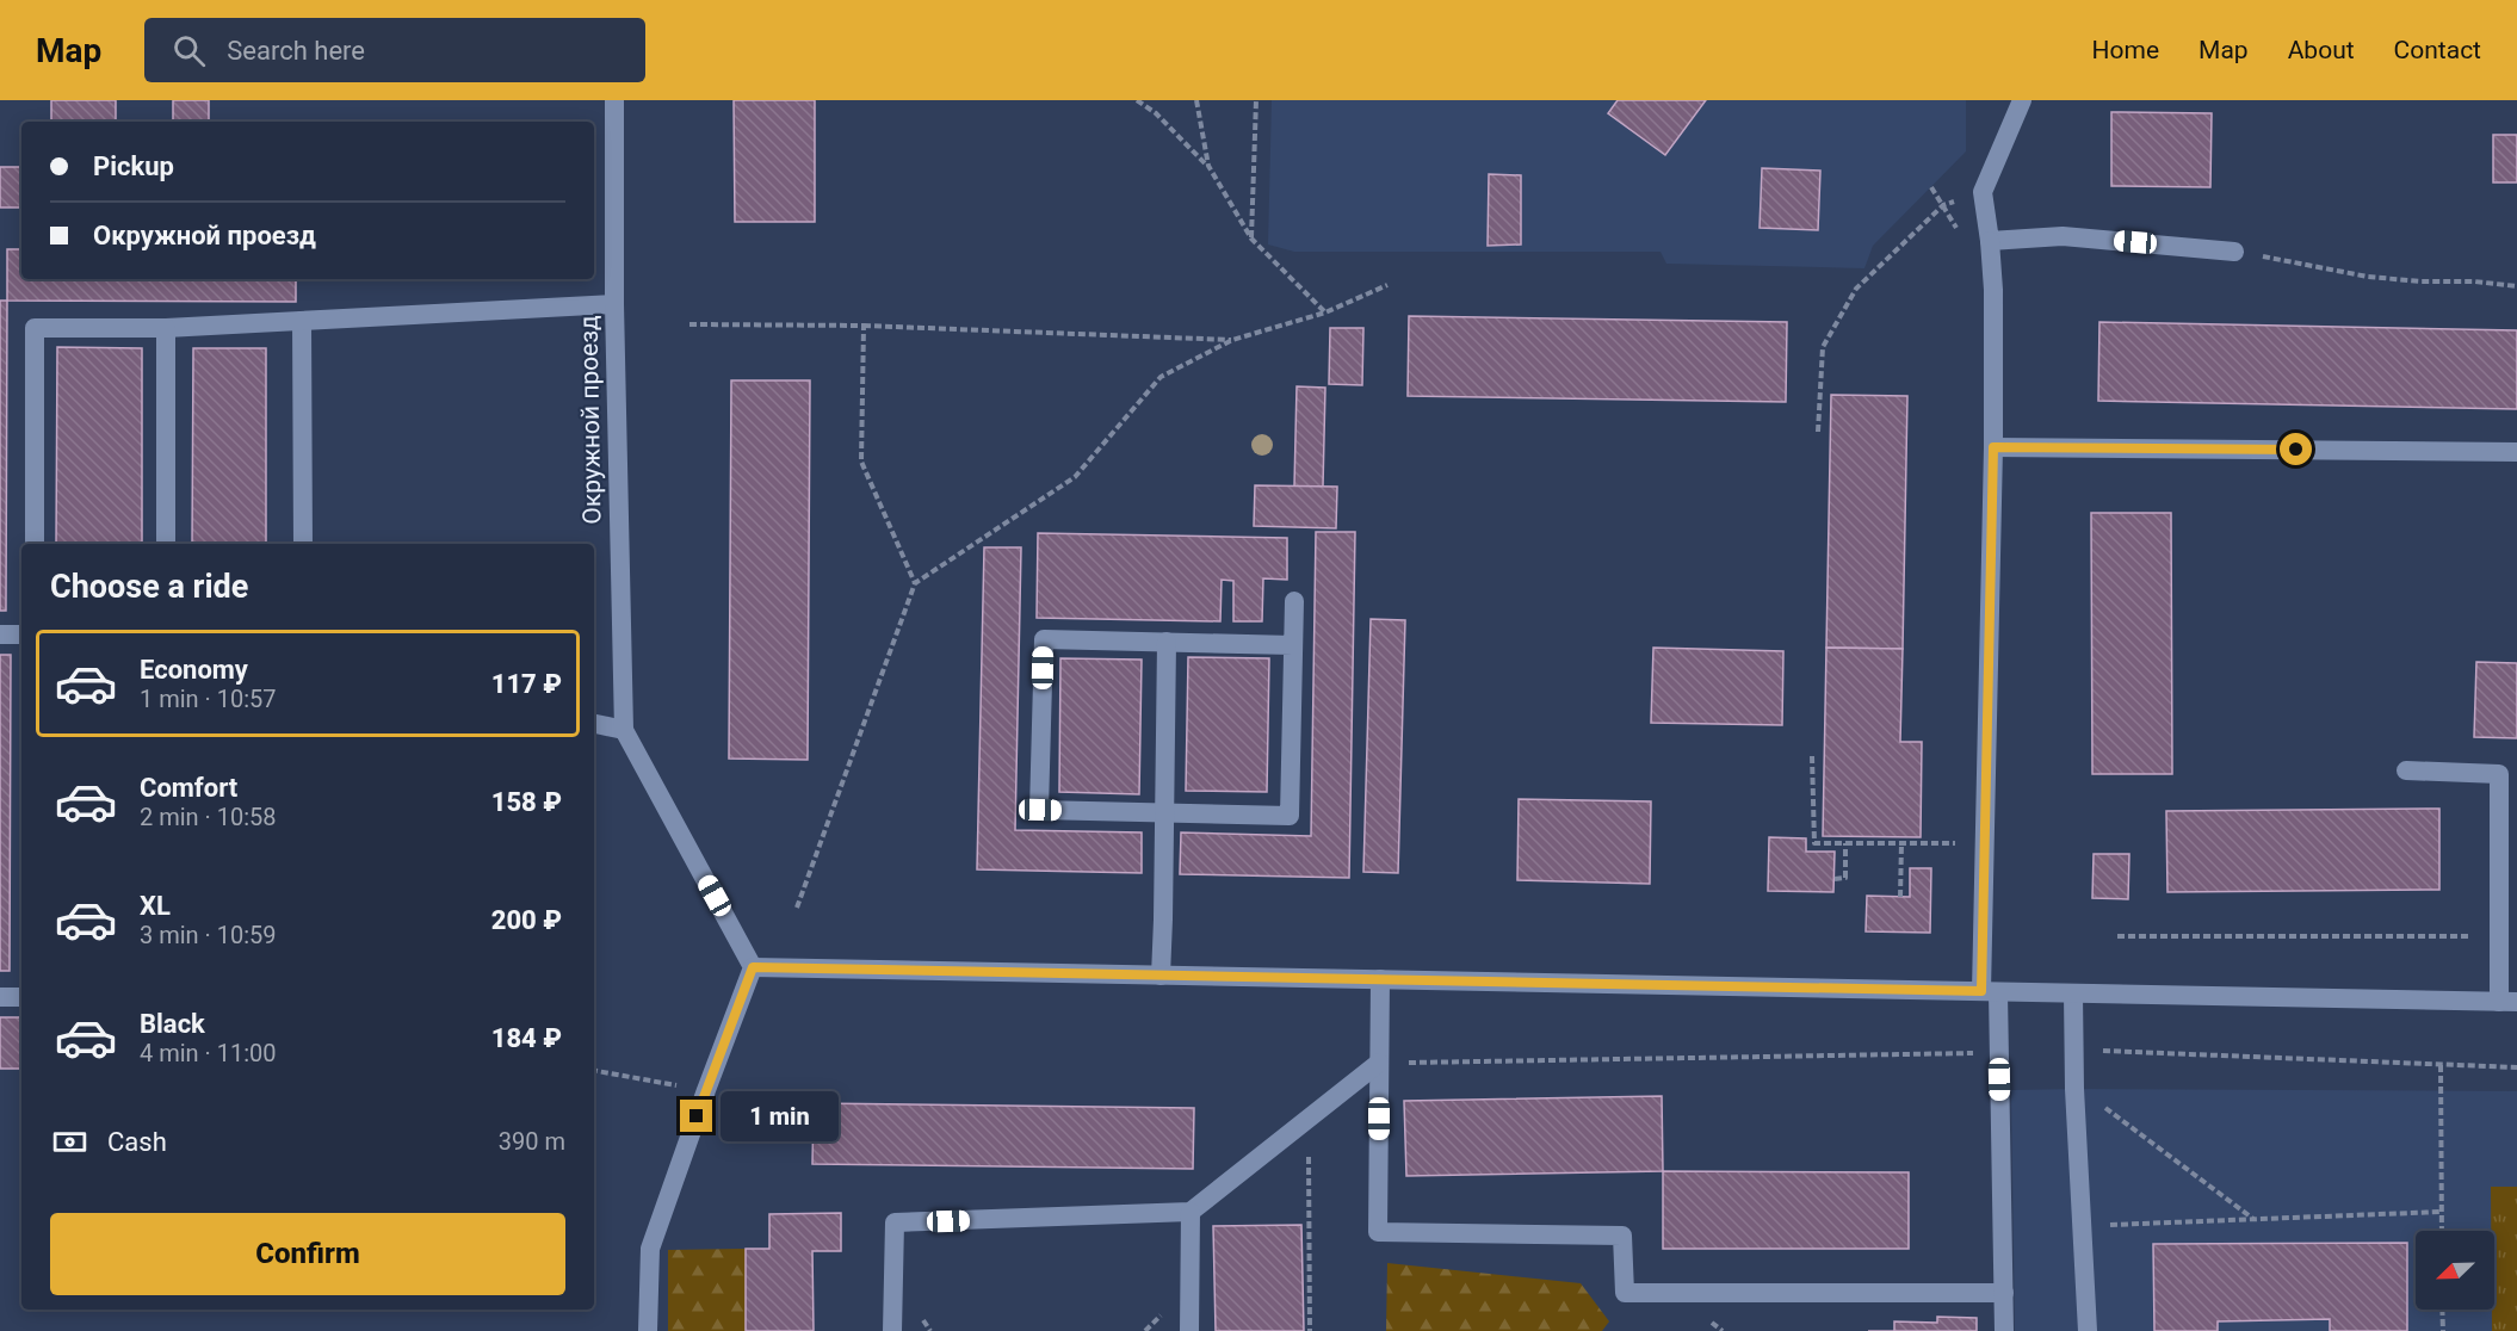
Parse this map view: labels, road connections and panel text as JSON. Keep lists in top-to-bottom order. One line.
{"streets":{"street":["Окружной проезд"]},"north":"bottom left","page":{"header":"Map","search":"Search here","nav":["Home","Map","About","Contact"],"banner":["Pickup","Окружной проезд"],"heading":"Choose a ride","list":[{"name":"Economy","note":"1 min · 10:57","value":"117 ₽"},{"name":"Comfort","note":"2 min · 10:58","value":"158 ₽"},{"name":"XL","note":"3 min · 10:59","value":"200 ₽"},{"name":"Black","note":"4 min · 11:00","value":"184 ₽"}],"bubble":"1 min","pay":["Cash","390 m"],"buttons":"Confirm"}}
